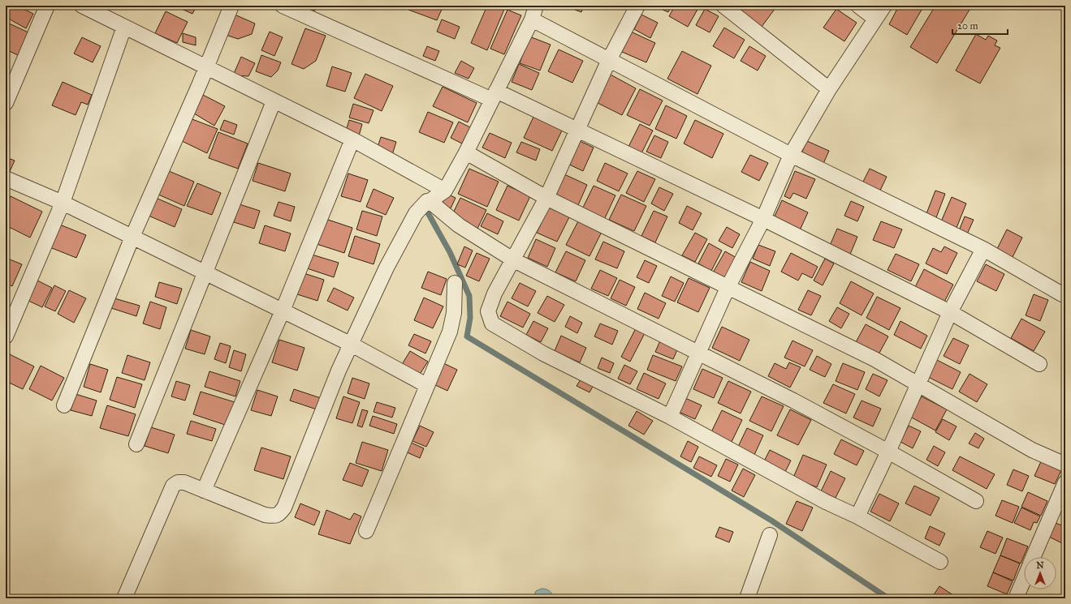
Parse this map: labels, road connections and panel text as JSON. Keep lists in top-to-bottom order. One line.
{"scale_bar":"20 m","north":"top"}
